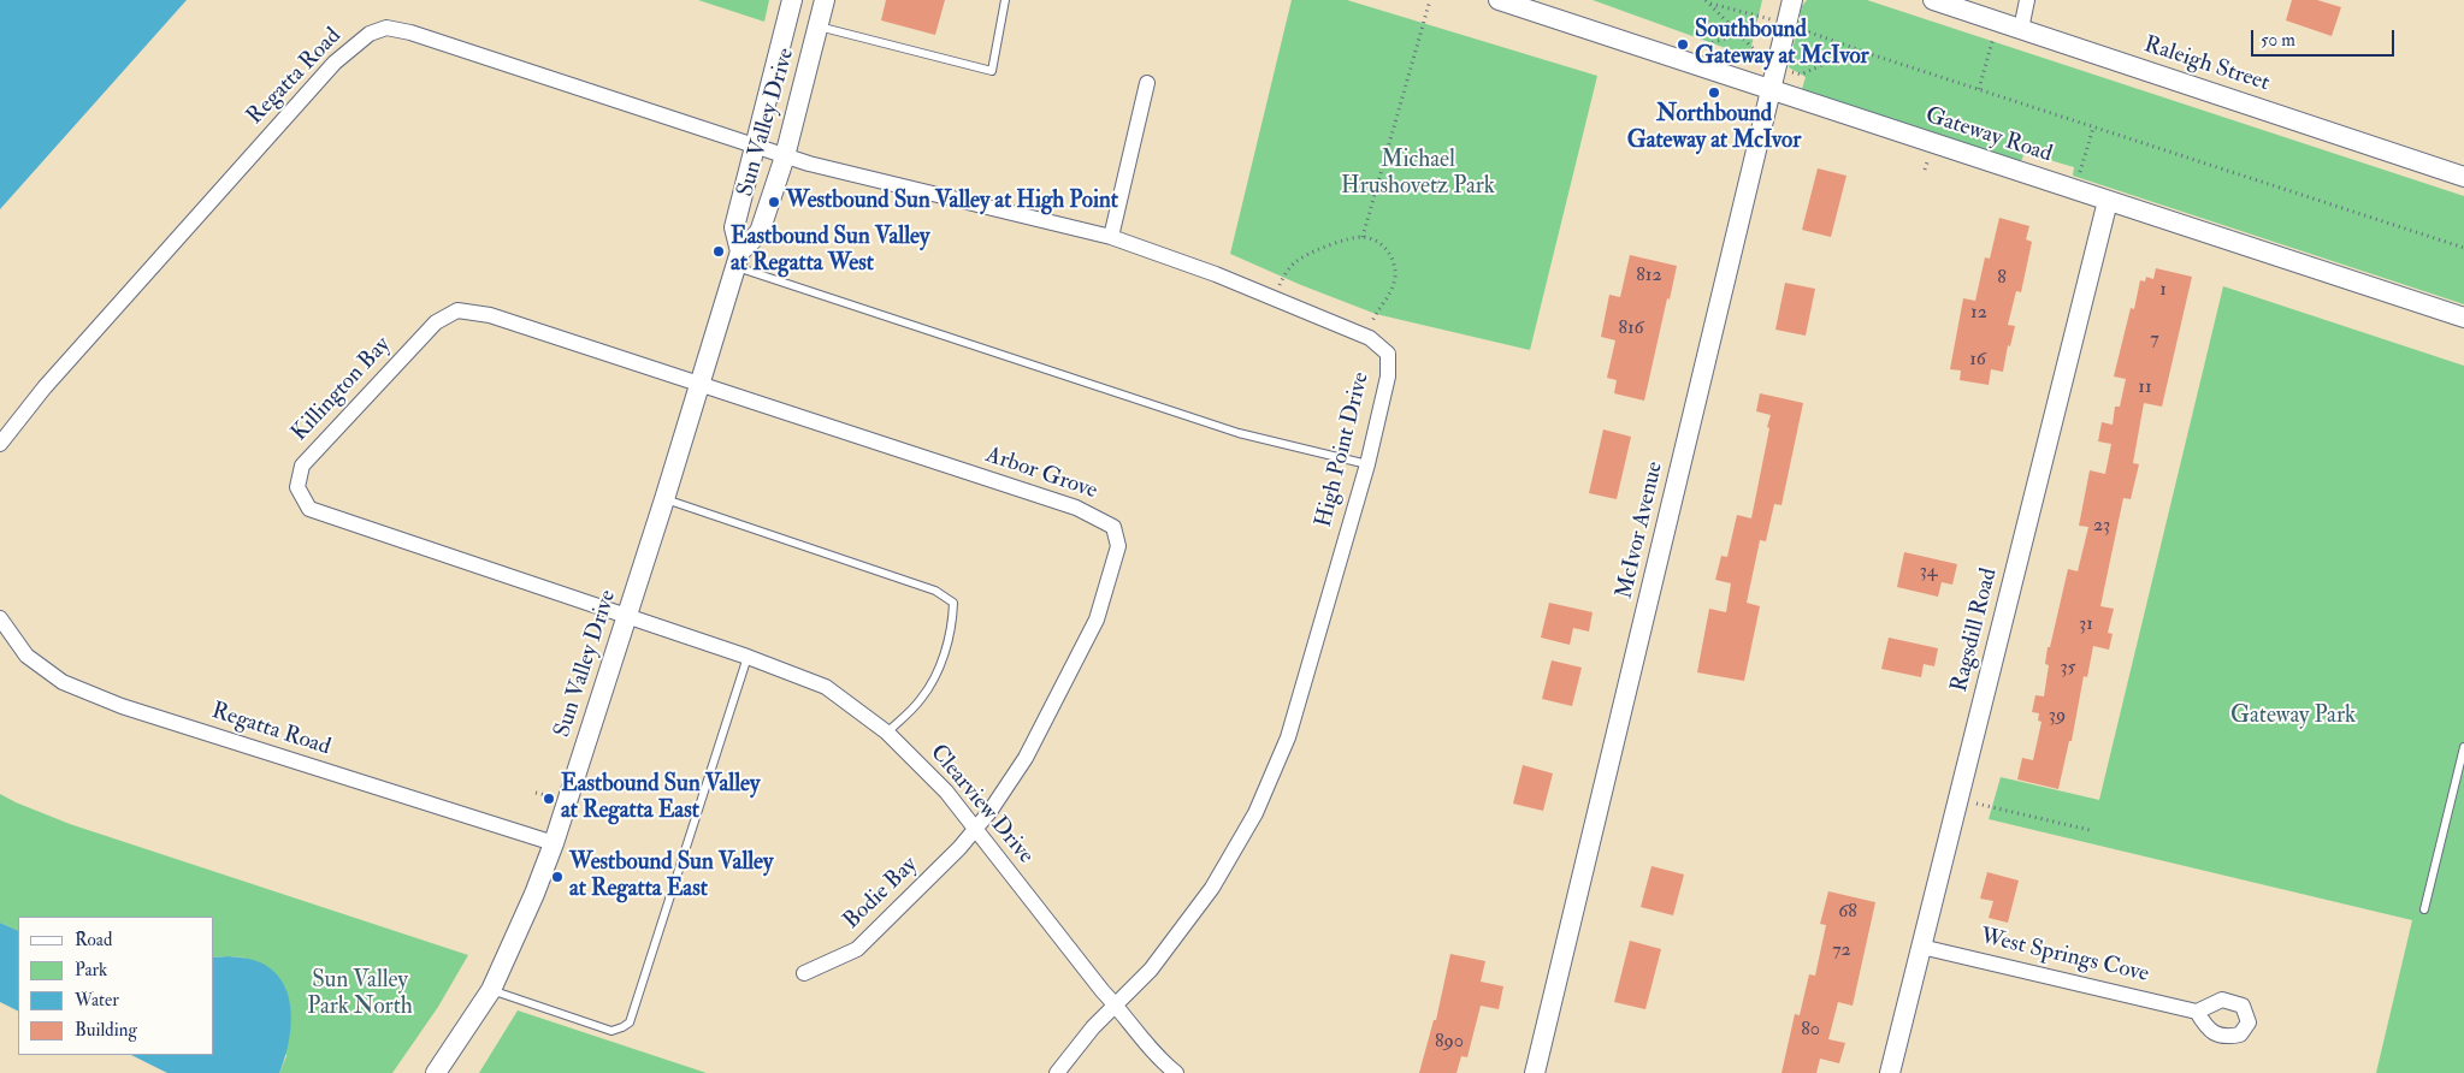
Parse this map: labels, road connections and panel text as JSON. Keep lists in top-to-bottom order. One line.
{"streets":{"street":["Raleigh Street","Regatta Road","Sun Valley Drive","Gateway Road","Killington Bay","High Point Drive","Arbor Grove","McIvor Avenue","Ragsdill Road","Clearview Drive","Bodie Bay","West Springs Cove"]},"crossings":[["Regatta Road","Sun Valley Drive"],["Regatta Road","High Point Drive"],["Sun Valley Drive","Killington Bay"],["Sun Valley Drive","High Point Drive"],["Sun Valley Drive","Arbor Grove"],["Sun Valley Drive","Clearview Drive"],["Gateway Road","McIvor Avenue"],["Gateway Road","Ragsdill Road"],["Killington Bay","Arbor Grove"],["Killington Bay","Clearview Drive"],["High Point Drive","Clearview Drive"],["Arbor Grove","Clearview Drive"],["Arbor Grove","Bodie Bay"],["Ragsdill Road","West Springs Cove"],["Clearview Drive","Bodie Bay"]],"parks":["Michael Hrushovetz Park","Gateway Park","Sun Valley Park North"],"places":["Southbound Gateway at McIvor","Northbound Gateway at McIvor","Westbound Sun Valley at High Point","Eastbound Sun Valley at Regatta West","Eastbound Sun Valley at Regatta East","Westbound Sun Valley at Regatta East"],"house_numbers":["812","8","1","12","816","7","16","11","23","34","31","35","39","68","72","80","890"],"legend":["Road","Park","Water","Building"],"scale_bar":"50 m"}
